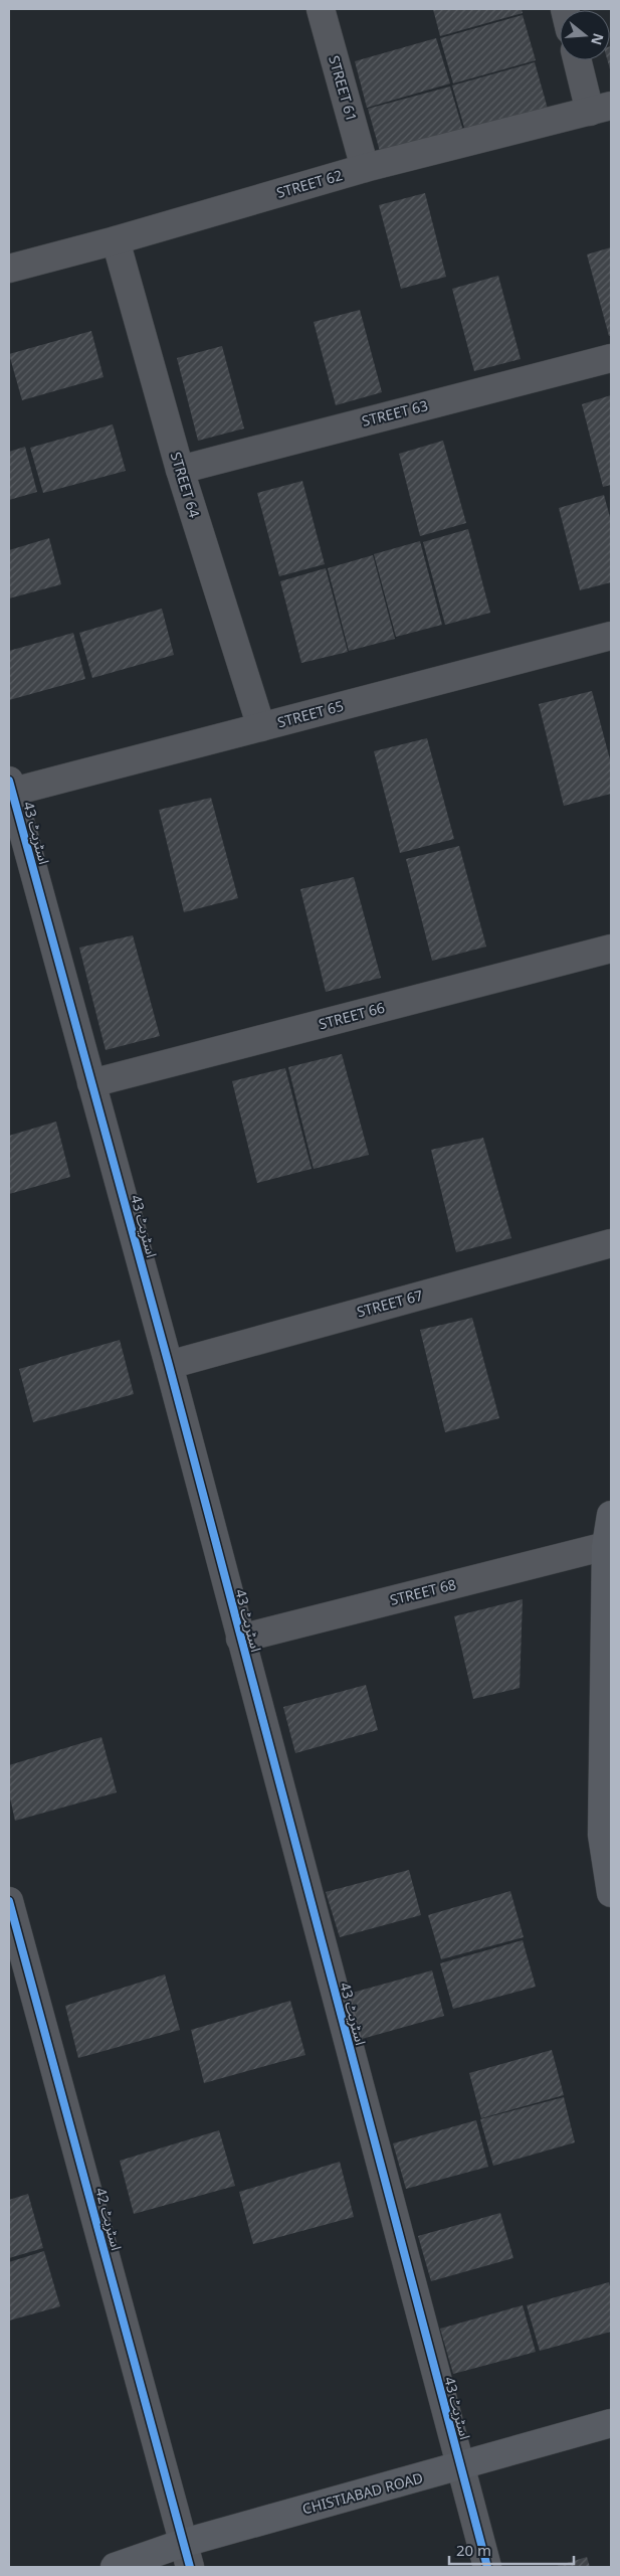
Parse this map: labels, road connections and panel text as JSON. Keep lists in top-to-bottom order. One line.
{"streets":{"main road":["CHISTIABAD ROAD"],"street":["STREET 61","STREET 62","STREET 63","STREET 64","STREET 65","اسٹریٹ 43","STREET 66","STREET 67","STREET 68","اسٹریٹ 42"]},"crossings":[["STREET 61","STREET 62"],["STREET 62","STREET 64"],["STREET 63","STREET 64"],["STREET 64","STREET 65"],["STREET 65","اسٹریٹ 43"],["اسٹریٹ 43","STREET 66"],["اسٹریٹ 43","STREET 67"],["اسٹریٹ 43","STREET 68"],["اسٹریٹ 43","CHISTIABAD ROAD"],["اسٹریٹ 42","CHISTIABAD ROAD"]],"scale_bar":"20 m","north":"right"}
